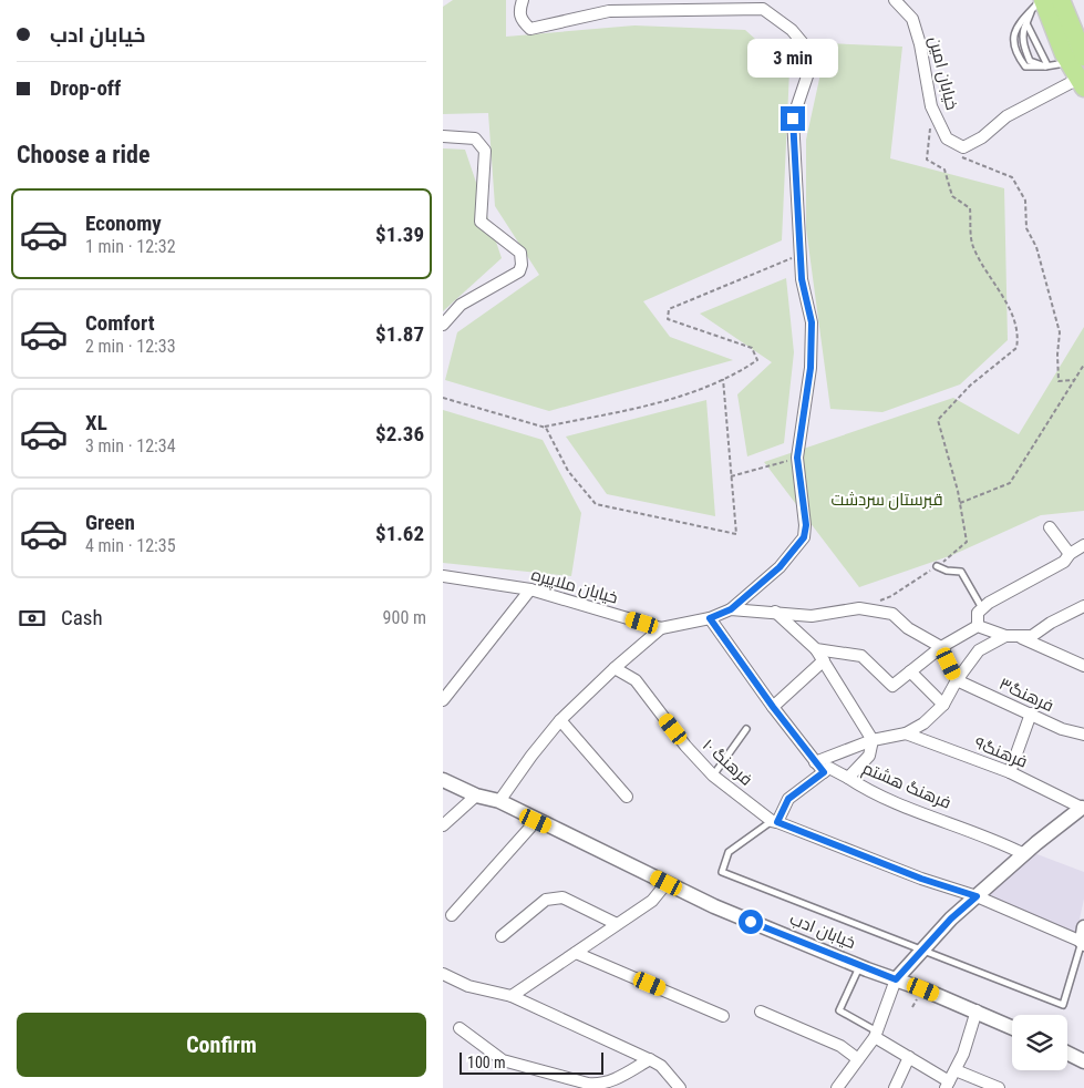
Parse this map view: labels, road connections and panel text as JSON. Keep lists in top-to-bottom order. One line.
{"streets":{"street":["خیابان امین","خیابان ملاپیره","فرهنگ۳","فرهنگ۹","فرهنگ ۱۰","فرهنگ هشتم","خیابان ادب"]},"crossings":[["فرهنگ۳","فرهنگ هشتم"],["فرهنگ۹","فرهنگ هشتم"]],"parks":["قبرستان سردشت"],"scale_bar":"100 m","page":{"banner":["خیابان ادب","Drop-off"],"bubble":"3 min","heading":"Choose a ride","list":[{"name":"Economy","note":"1 min · 12:32","value":"$1.39"},{"name":"Comfort","note":"2 min · 12:33","value":"$1.87"},{"name":"XL","note":"3 min · 12:34","value":"$2.36"},{"name":"Green","note":"4 min · 12:35","value":"$1.62"}],"pay":["Cash","900 m"],"buttons":"Confirm","scale":"100 m"}}
